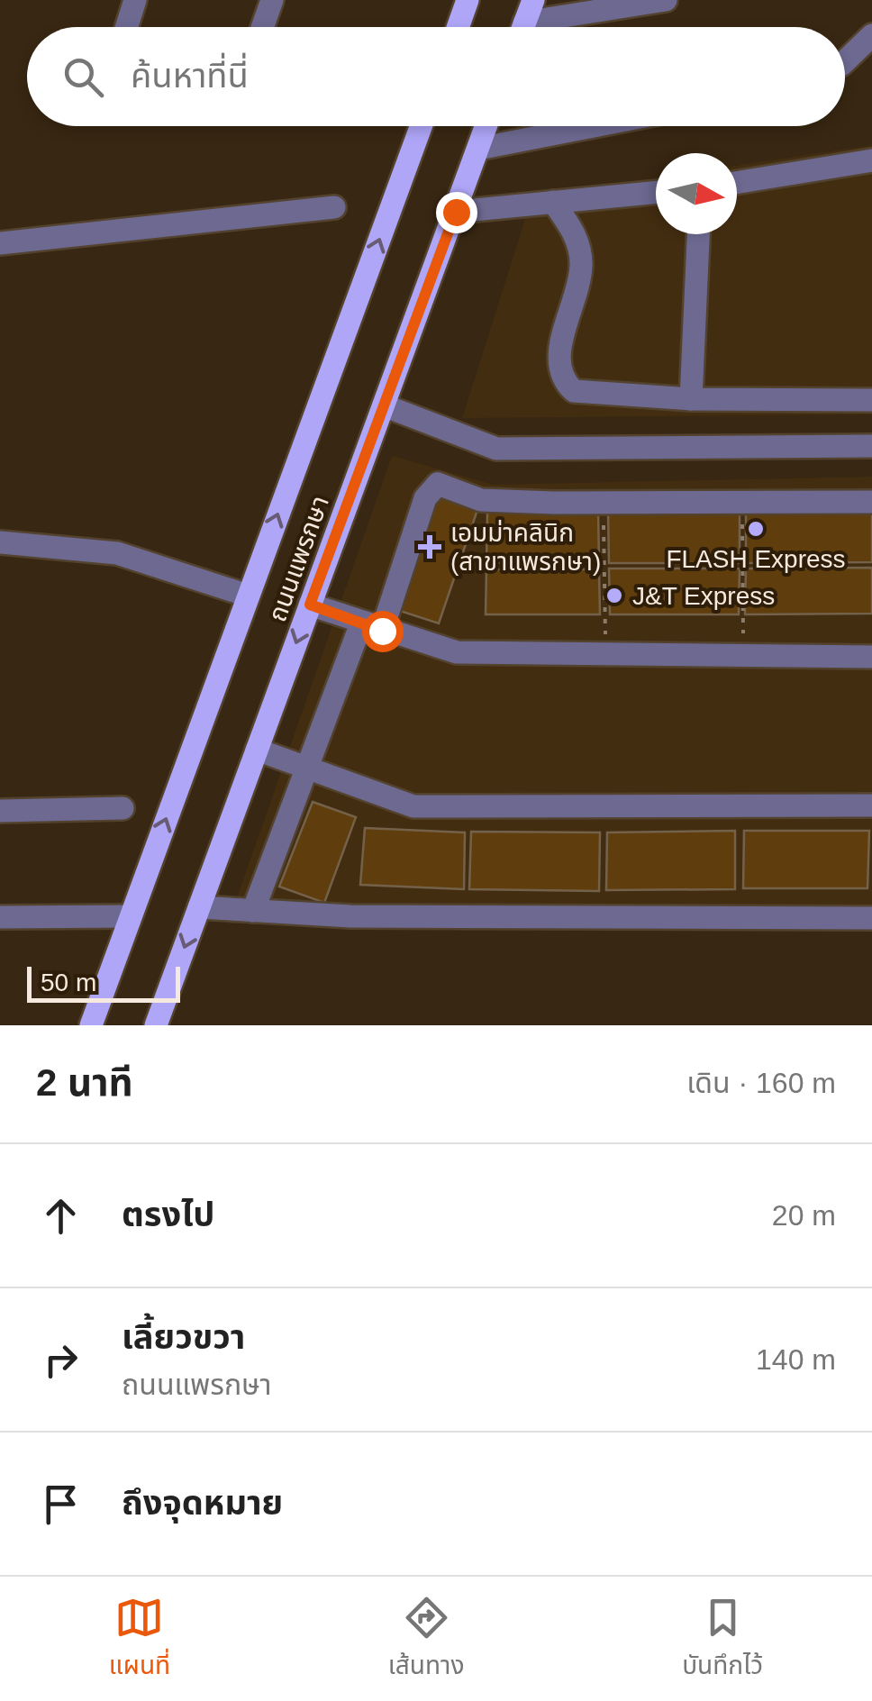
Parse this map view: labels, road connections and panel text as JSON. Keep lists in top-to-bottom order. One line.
{"streets":{"main road":["ถนนแพรกษา"]},"places":{"other":["FLASH Express","J&T Express"],"health":["เอมม่าคลินิก (สาขาแพรกษา)"]},"scale_bar":"50 m","north":"right","page":{"search":"ค้นหาที่นี่","scale":"50 m","heading":["2 นาที","เดิน · 160 m"],"list":[["ตรงไป","20 m"],["เลี้ยวขวา","ถนนแพรกษา","140 m"],"ถึงจุดหมาย"],"nav":["แผนที่","เส้นทาง","บันทึกไว้"]}}
